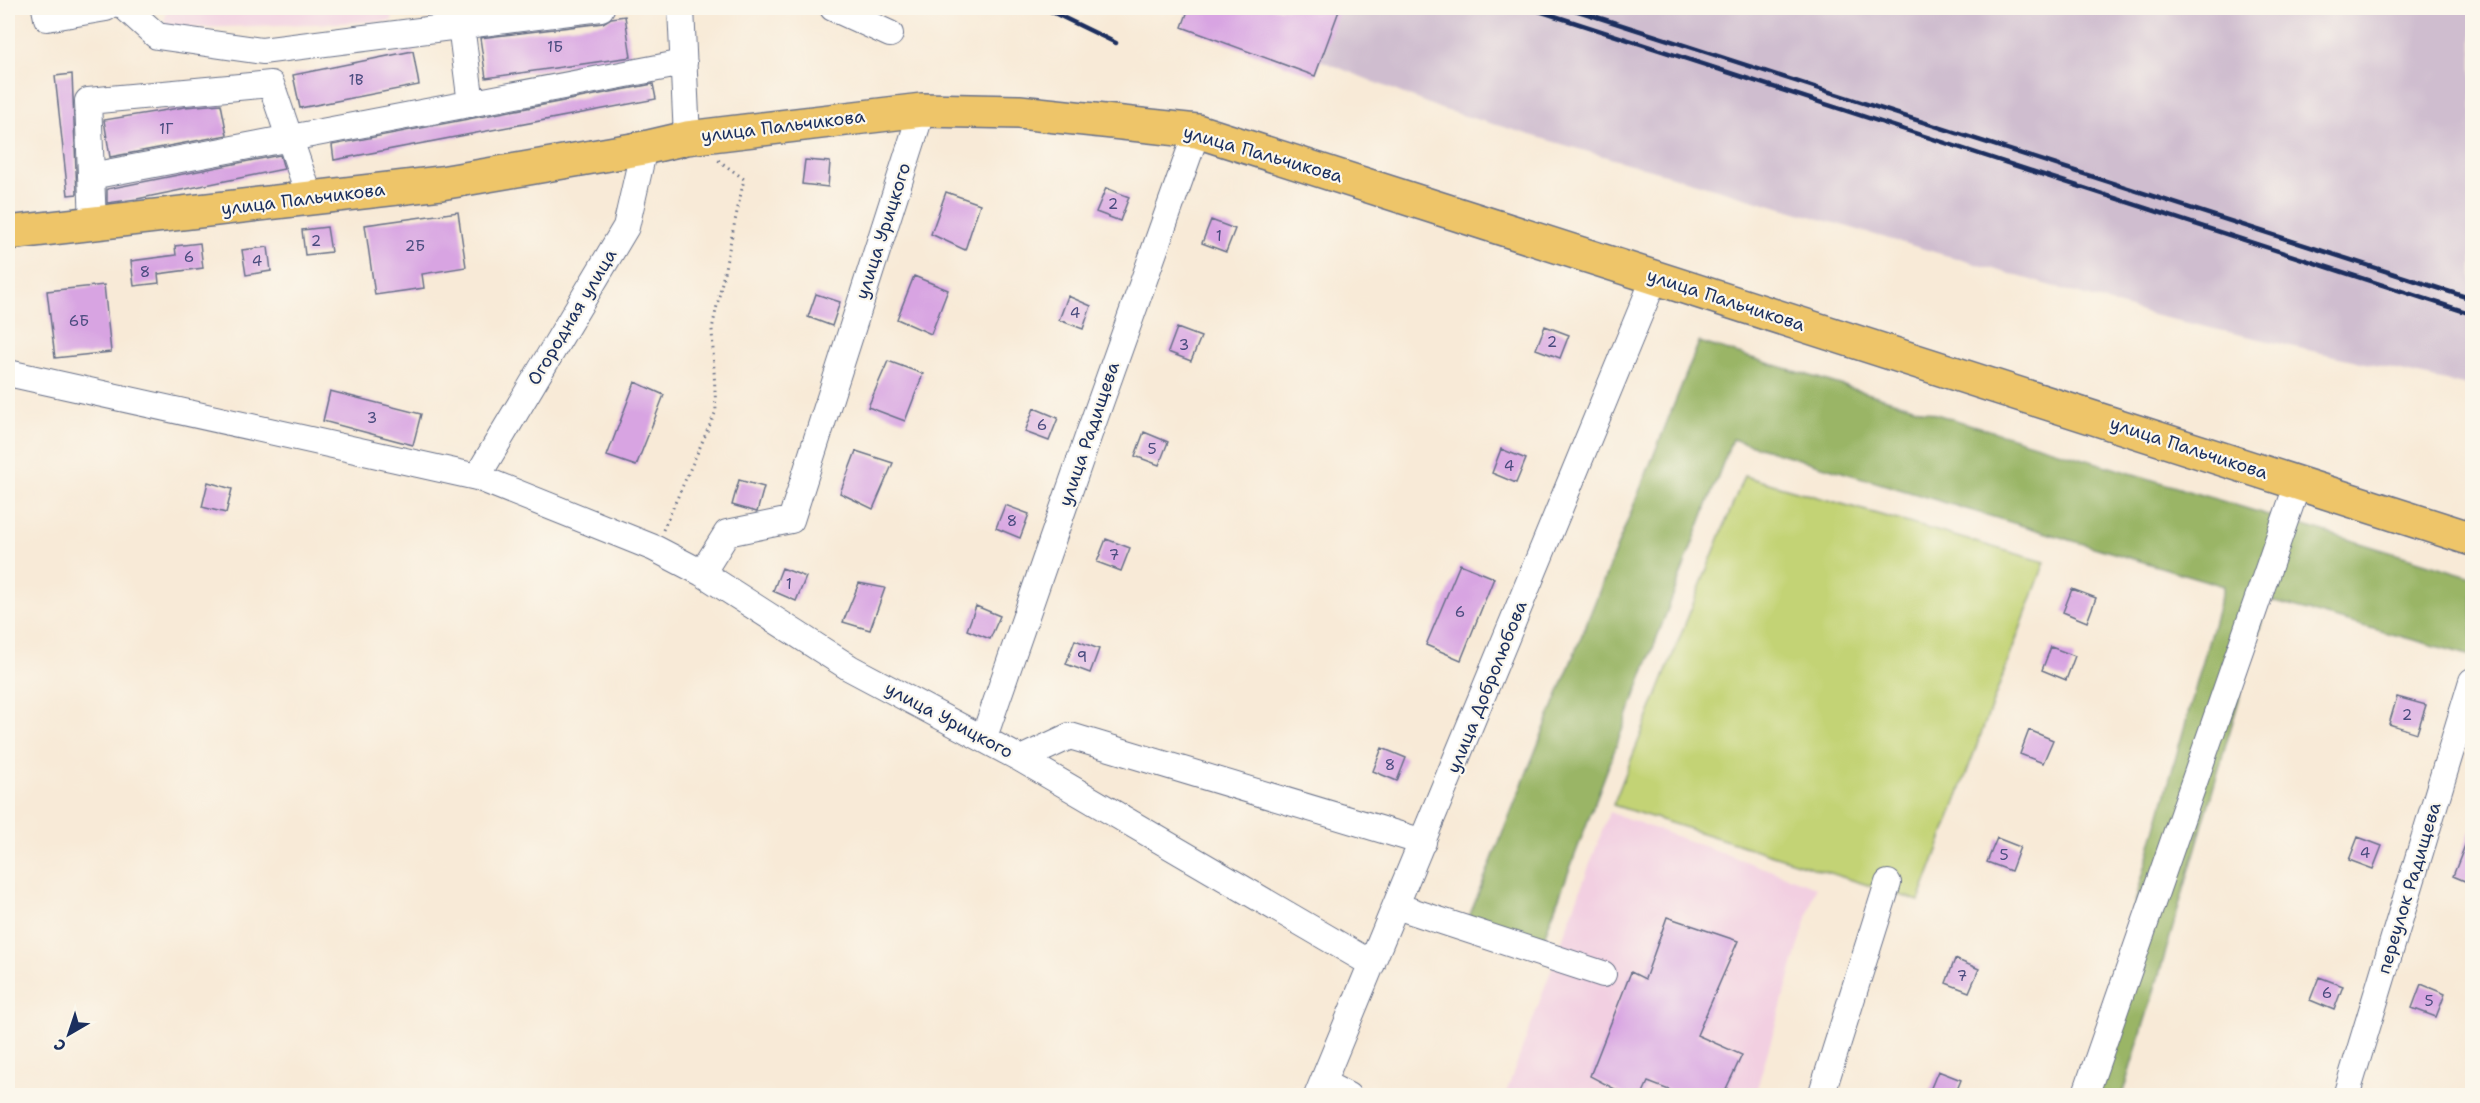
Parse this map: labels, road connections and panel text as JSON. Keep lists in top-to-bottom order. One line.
{"streets":{"main road":["улица Пальчикова"],"street":["улица Урицкого","Огородная улица","улица Радищева","улица Добролюбова","переулок Радищева"]},"crossings":[["улица Пальчикова","улица Урицкого"],["улица Пальчикова","Огородная улица"],["улица Пальчикова","улица Радищева"],["улица Пальчикова","улица Добролюбова"],["улица Урицкого","Огородная улица"],["улица Урицкого","улица Радищева"],["улица Урицкого","улица Добролюбова"]],"house_numbers":["1Б","1В","1Г","2","1","2","2Б","6","4","8","4","6Б","2","3","3","6","5","4","8","7","1","6","9","2","8","4","5","7","6","5"],"north":"bottom left"}
